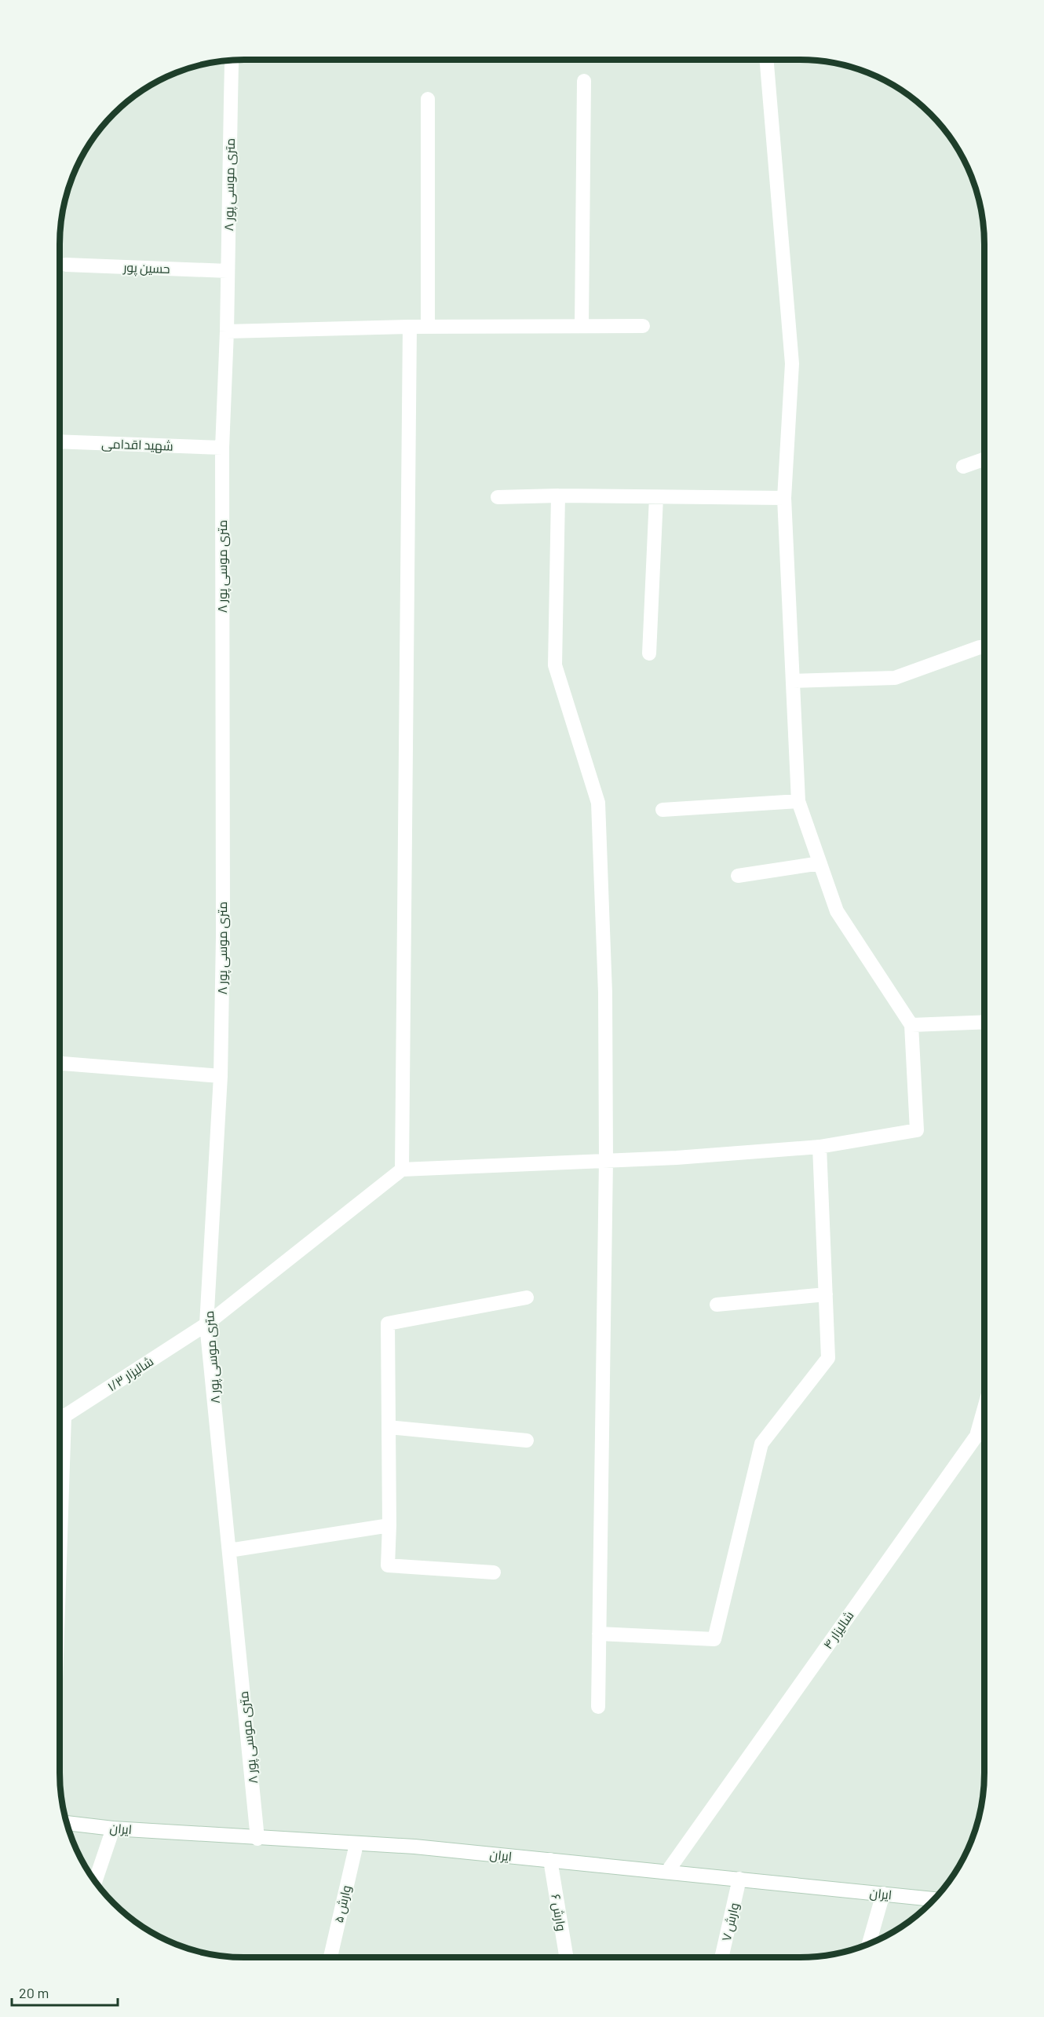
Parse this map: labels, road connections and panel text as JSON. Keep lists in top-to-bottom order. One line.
{"streets":{"street":["۸ متری موسی پور","حسین پور","شهید اقدامی","شالیزار ۱/۳","شالیزار ۴","ایران","وارش ۵","وارش ۶","وارش ۷"]},"crossings":[["۸ متری موسی پور","حسین پور"],["۸ متری موسی پور","شهید اقدامی"],["۸ متری موسی پور","شالیزار ۱/۳"],["۸ متری موسی پور","ایران"],["شالیزار ۴","ایران"],["ایران","وارش ۵"],["ایران","وارش ۶"],["ایران","وارش ۷"]],"scale_bar":"20 m"}
